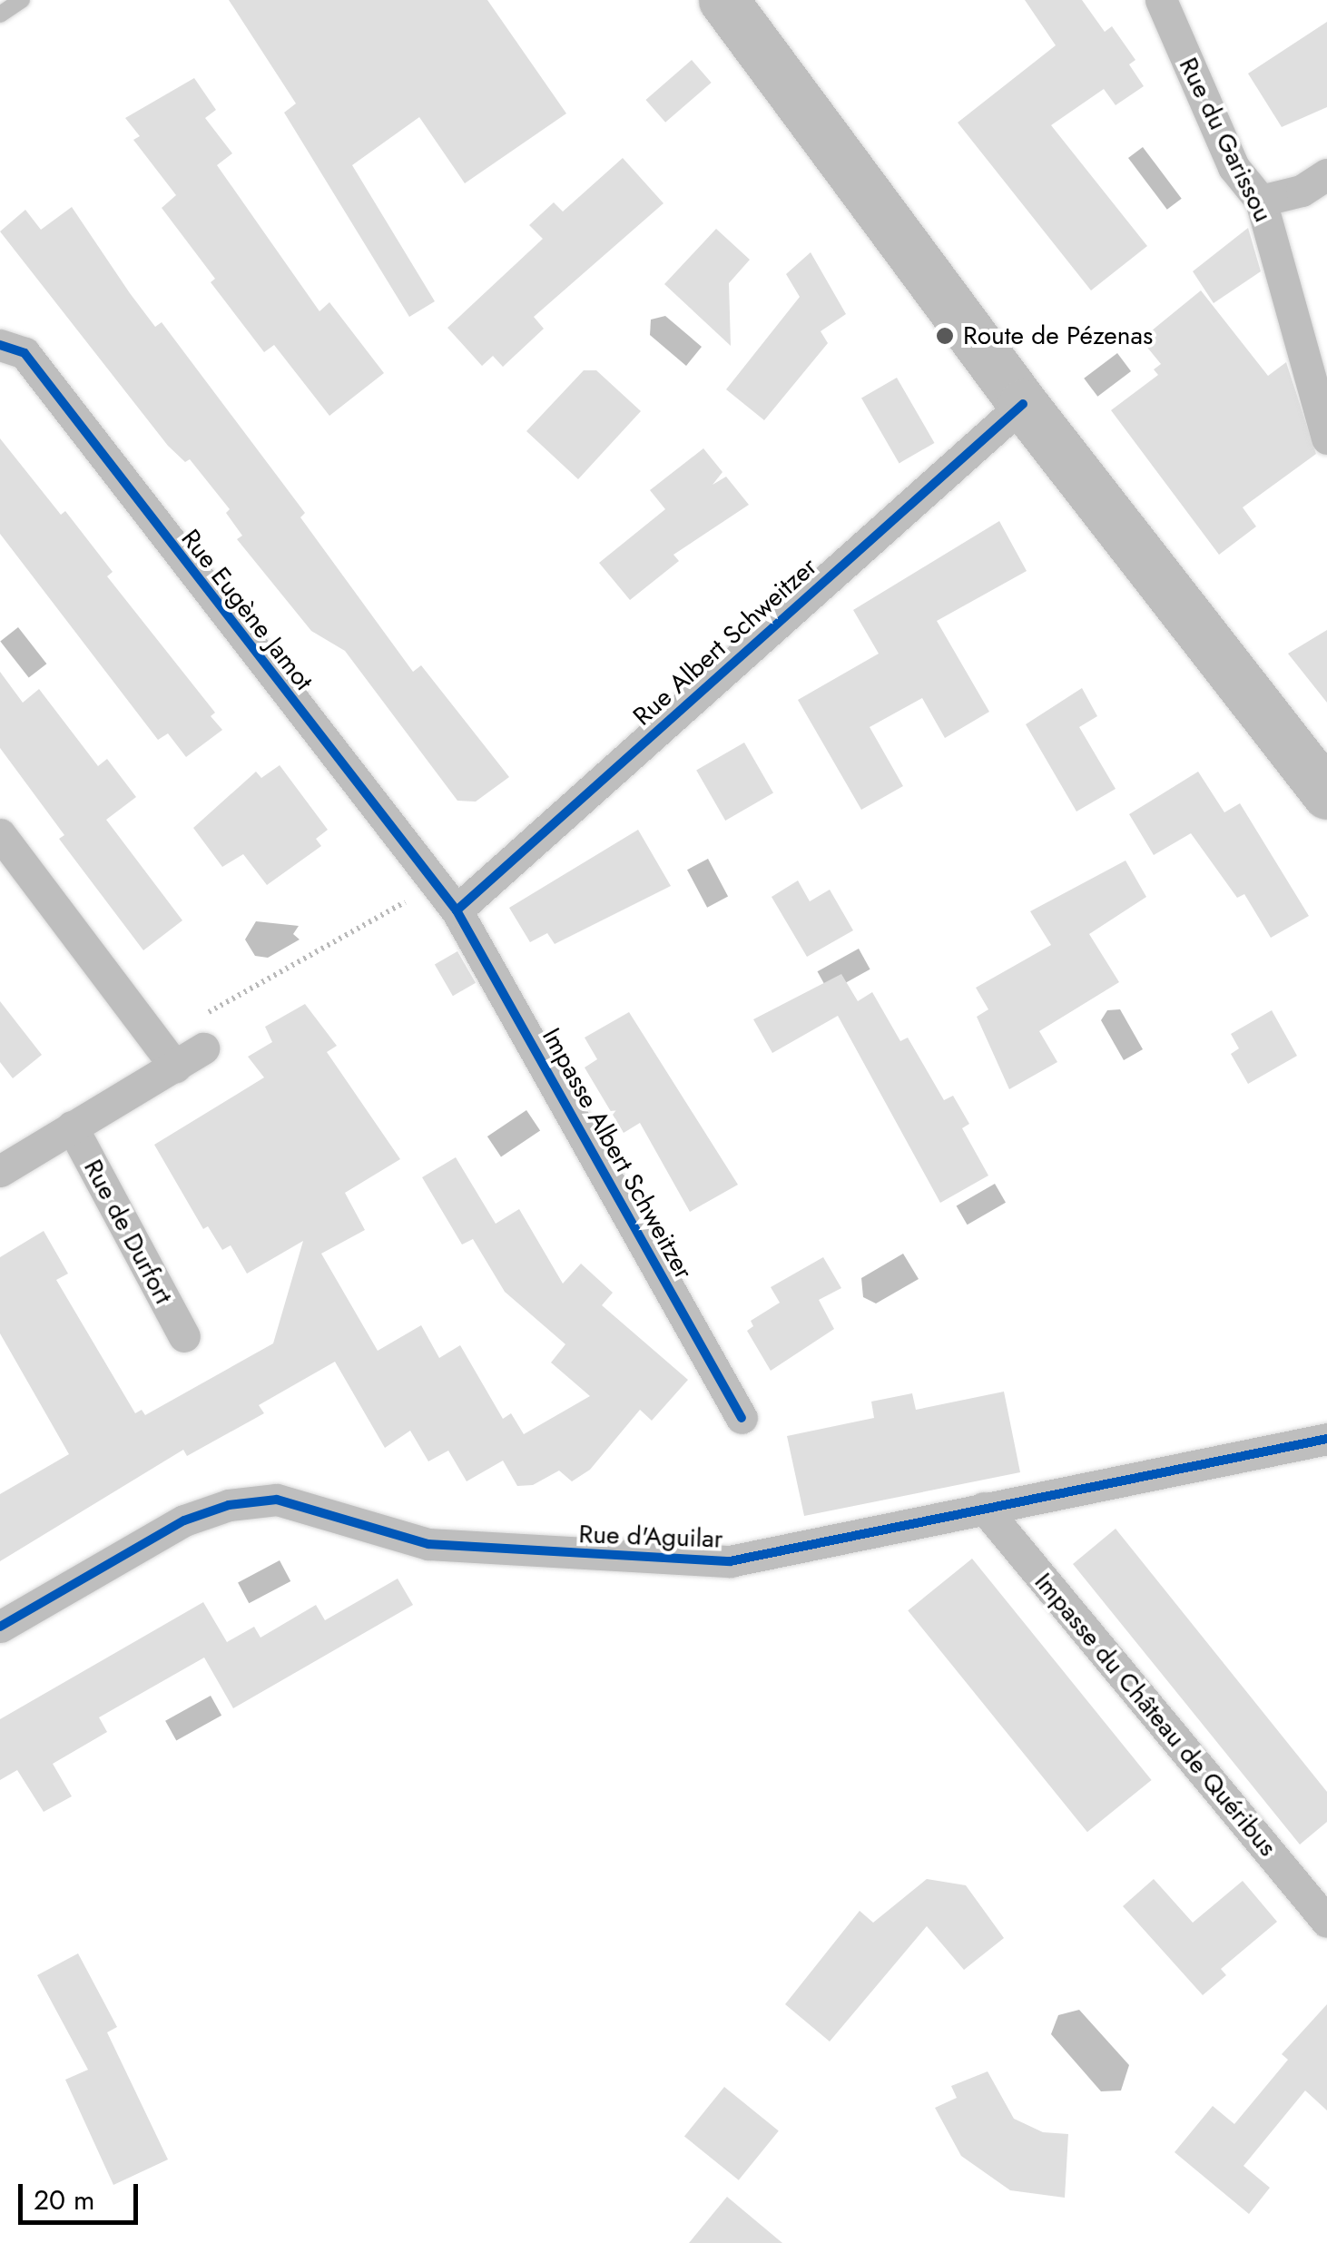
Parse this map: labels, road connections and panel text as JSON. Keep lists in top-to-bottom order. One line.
{"streets":{"street":["Rue du Garissou","Rue Eugène Jamot","Rue Albert Schweitzer","Impasse Albert Schweitzer","Rue de Durfort","Rue d'Aguilar","Impasse du Château de Quéribus"]},"crossings":[["Rue Eugène Jamot","Rue Albert Schweitzer"],["Rue Eugène Jamot","Impasse Albert Schweitzer"],["Rue Albert Schweitzer","Impasse Albert Schweitzer"],["Rue d'Aguilar","Impasse du Château de Quéribus"]],"places":["Route de Pézenas"],"scale_bar":"20 m"}
